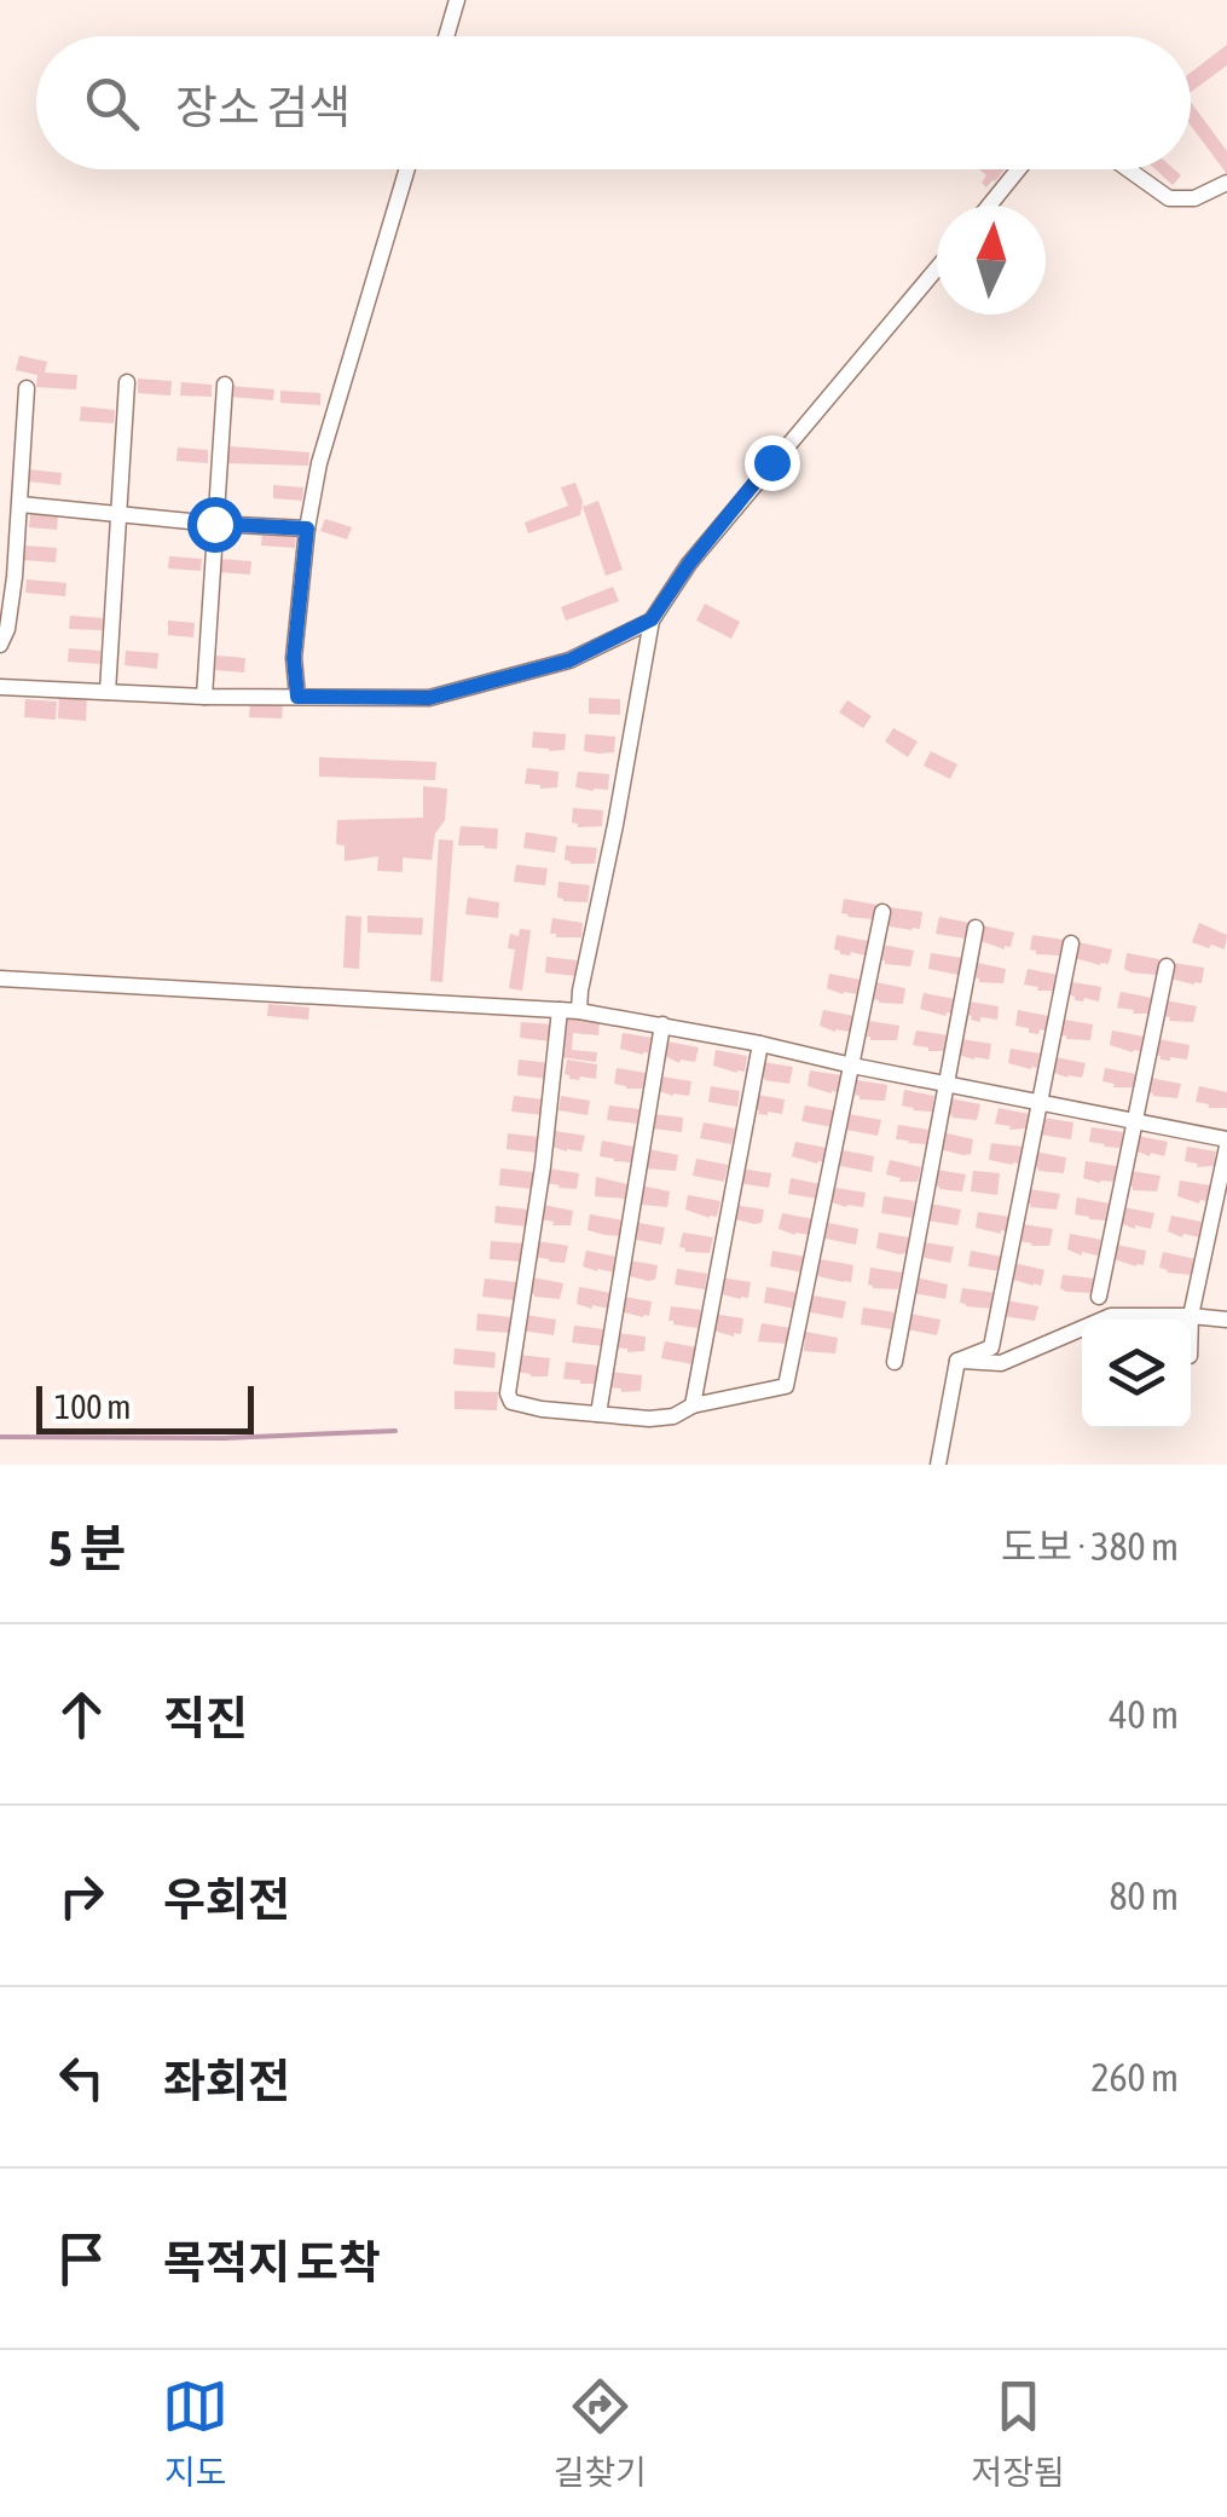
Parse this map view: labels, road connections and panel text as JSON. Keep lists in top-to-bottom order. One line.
{"scale_bar":"100 m","north":"top","page":{"search":"장소 검색","scale":"100 m","heading":["5 분","도보 · 380 m"],"list":[["직진","40 m"],["우회전","80 m"],["좌회전","260 m"],"목적지 도착"],"nav":["지도","길찾기","저장됨"]}}
